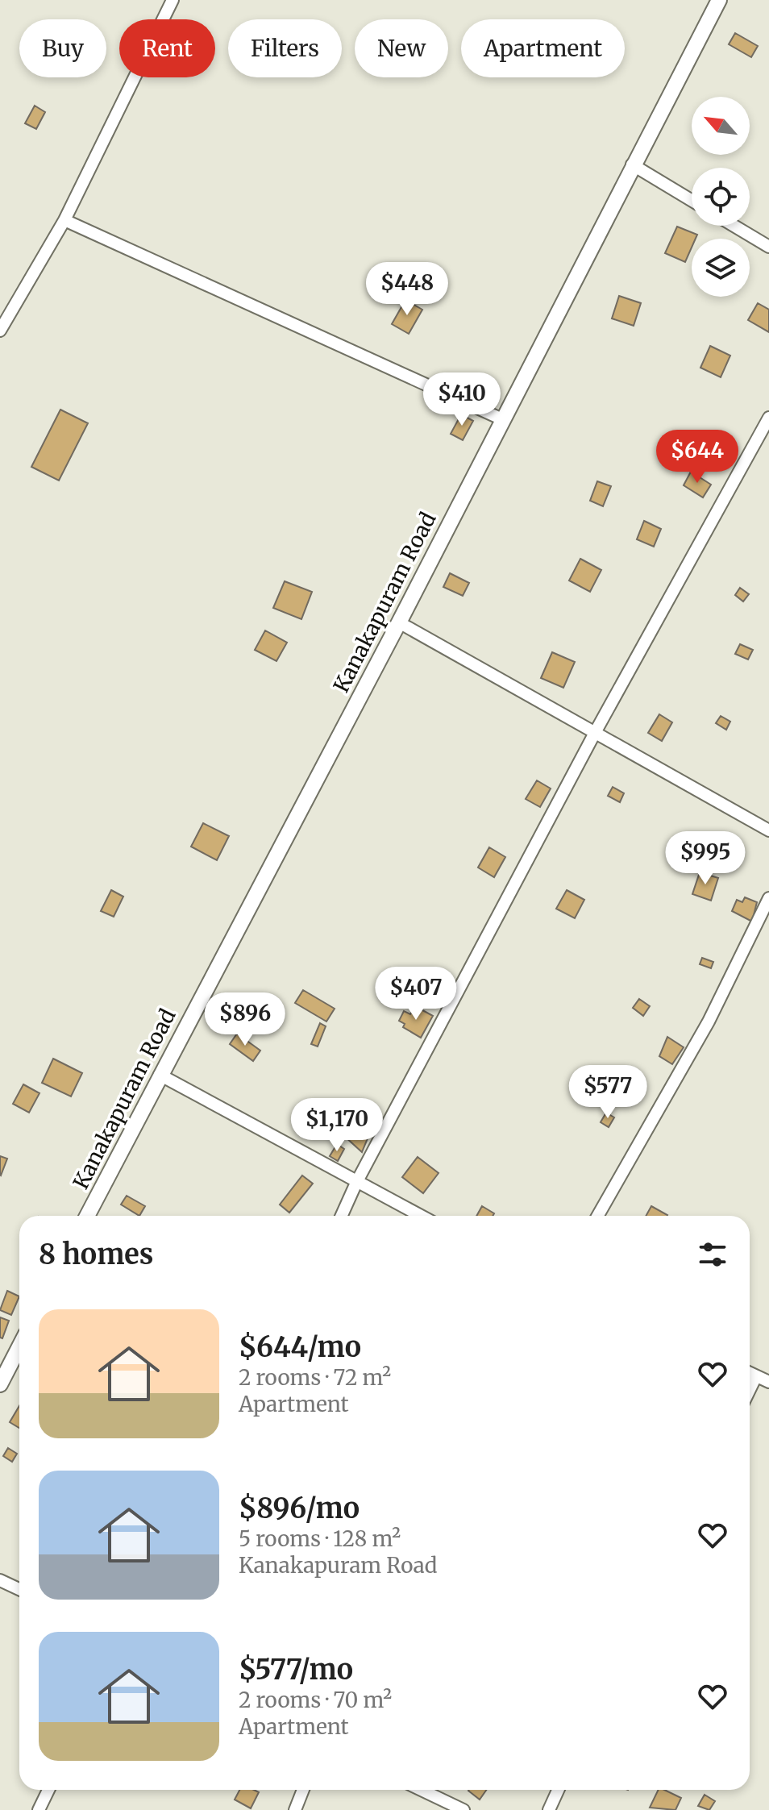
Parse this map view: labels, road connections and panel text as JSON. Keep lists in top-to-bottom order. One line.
{"streets":{"street":["Kanakapuram Road"]},"north":"top left","page":{"chip":["Buy","Rent","Filters","New","Apartment"],"price":["$448","$410","$644","$995","$407","$896","$577","$1,170"],"heading":"8 homes","list":[{"name":"$644/mo","note":"2 rooms · 72 m² · Apartment"},{"name":"$896/mo","note":"5 rooms · 128 m² · Kanakapuram Road"},{"name":"$577/mo","note":"2 rooms · 70 m² · Apartment"}]}}
